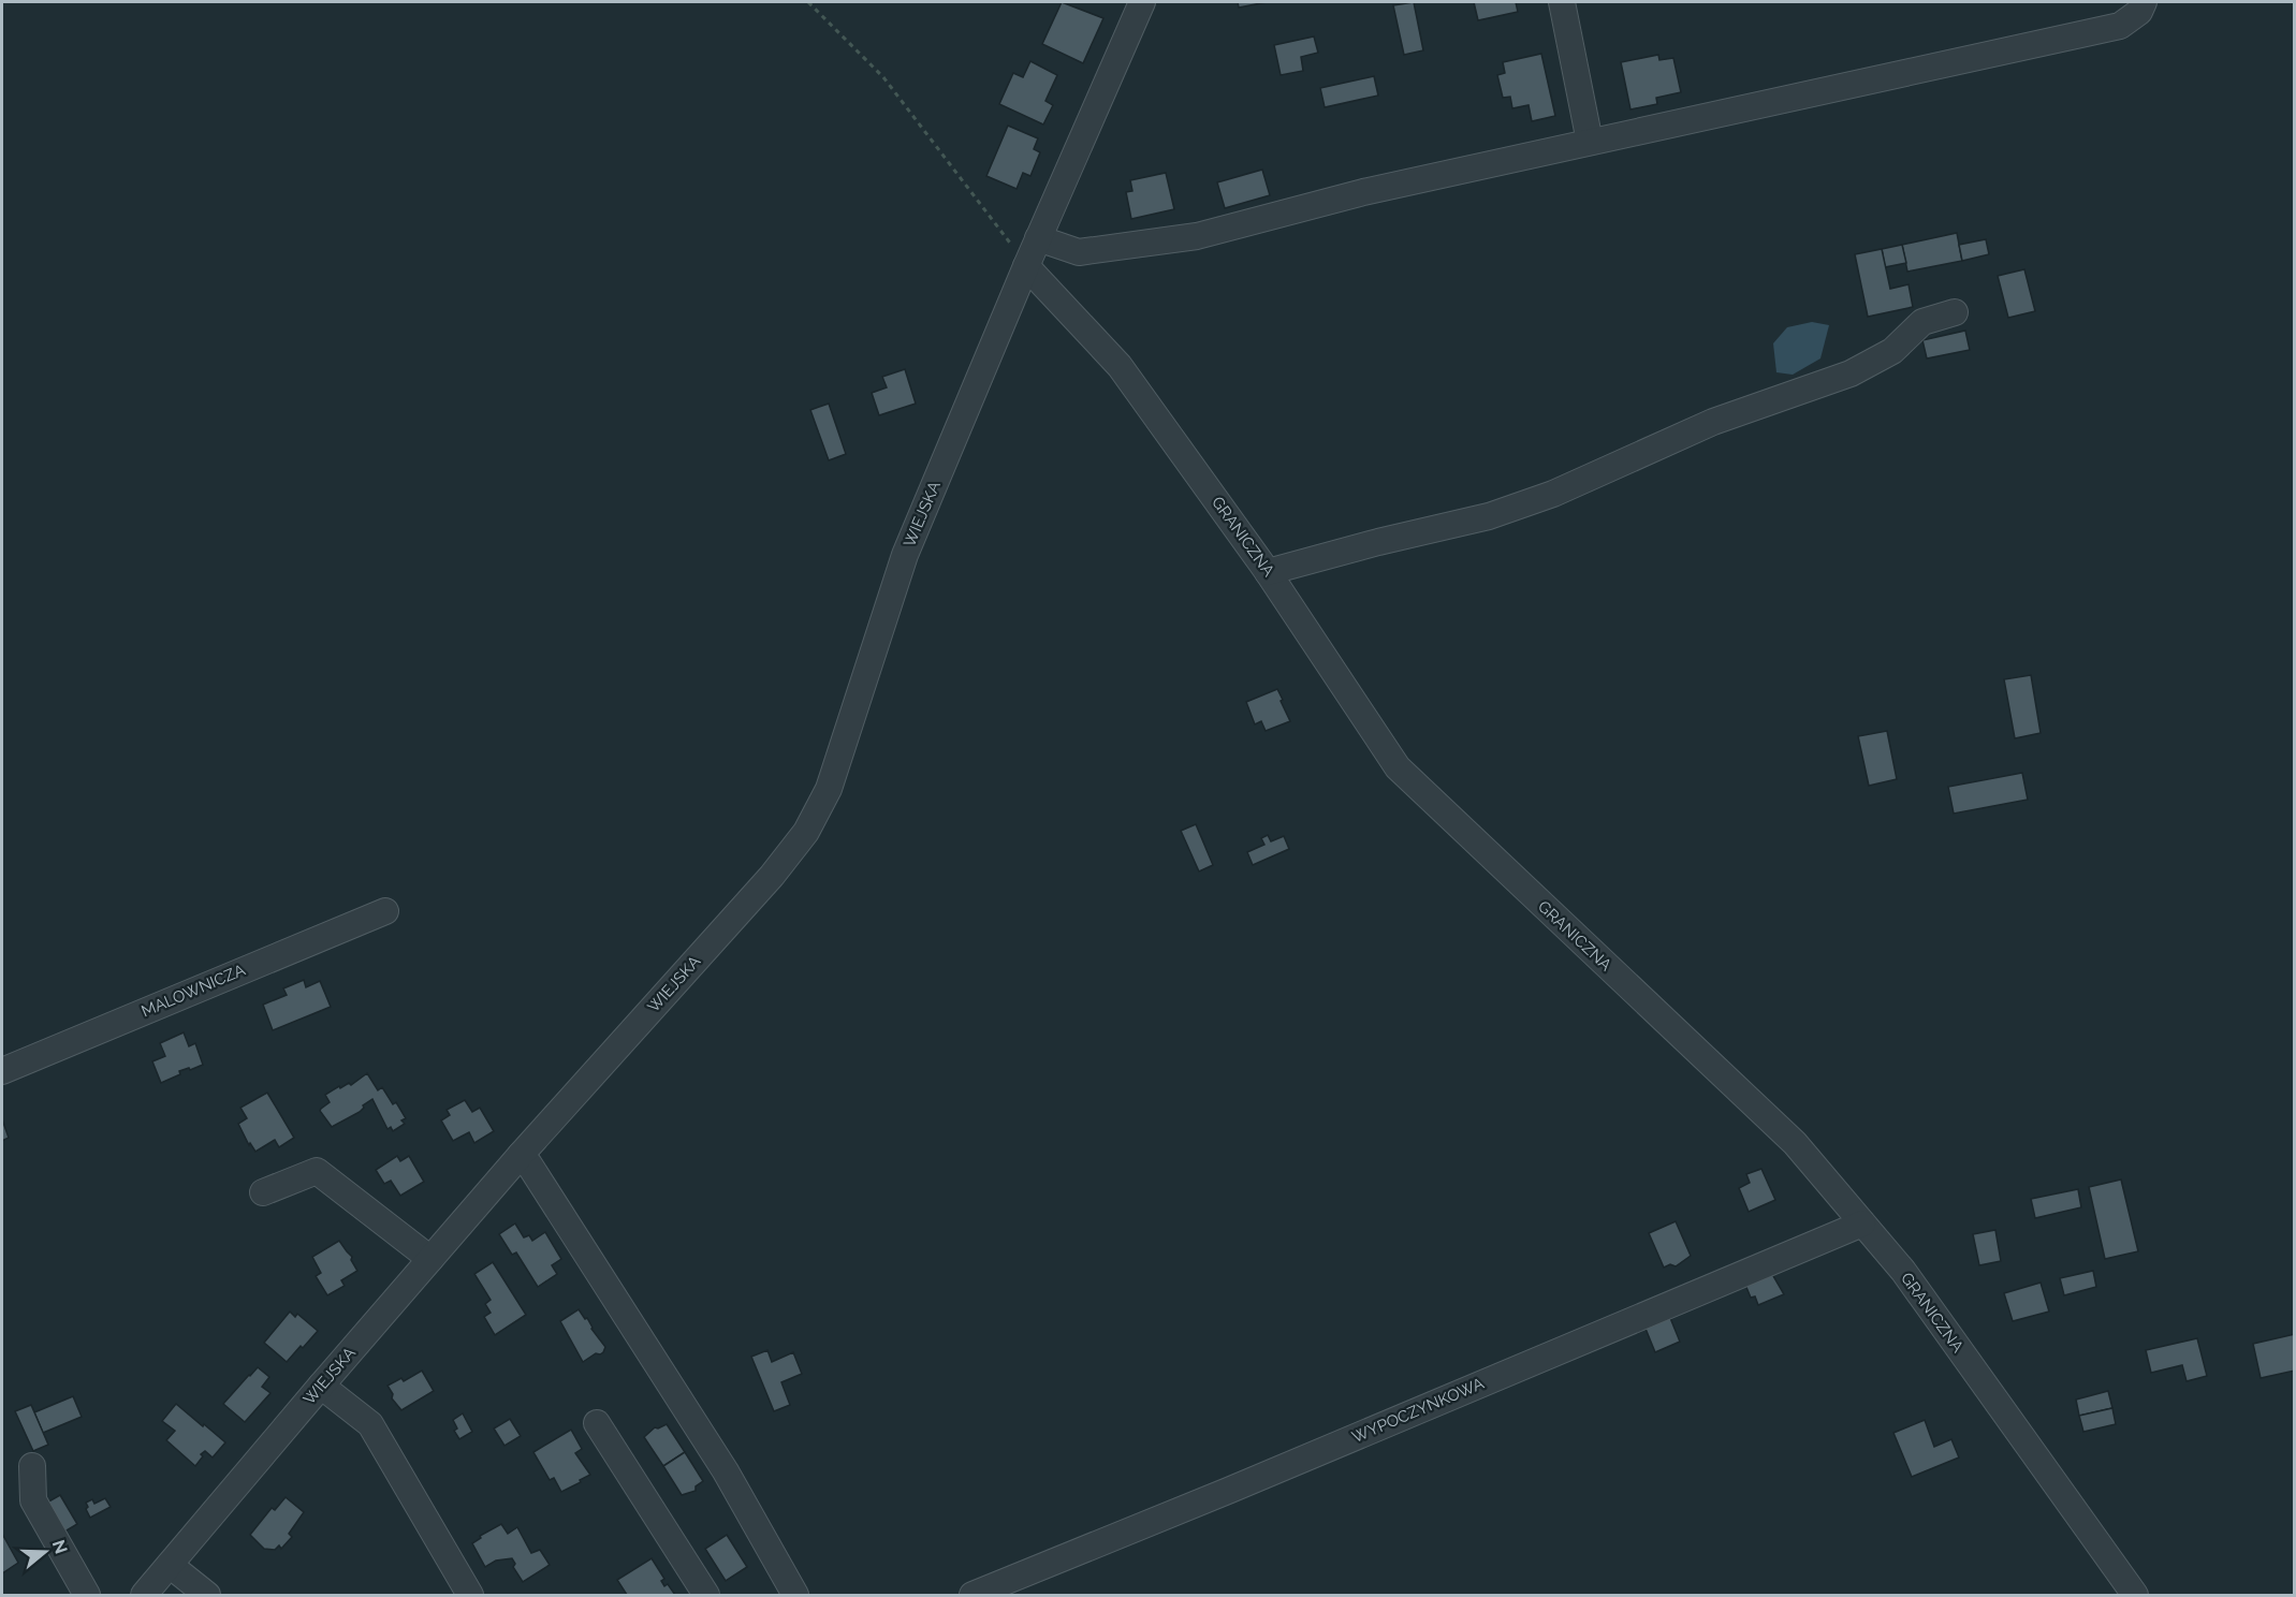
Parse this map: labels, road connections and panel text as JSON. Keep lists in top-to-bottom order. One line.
{"streets":{"street":["WIEJSKA","GRANICZNA","MALOWNICZA","WYPOCZYNKOWA"]},"crossings":[["WIEJSKA","GRANICZNA"],["GRANICZNA","WYPOCZYNKOWA"]],"north":"right"}
